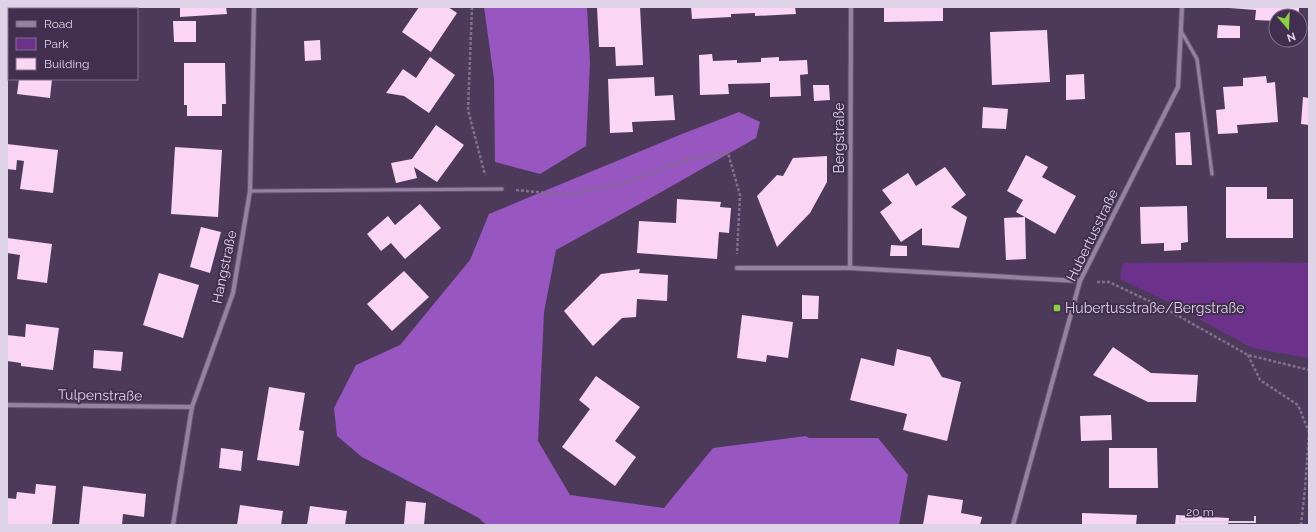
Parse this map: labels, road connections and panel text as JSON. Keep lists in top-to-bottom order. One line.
{"streets":{"street":["Bergstraße","Hubertusstraße","Hangstraße","Tulpenstraße"]},"crossings":[["Hangstraße","Tulpenstraße"]],"places":{"transit":["Hubertusstraße/Bergstraße"]},"legend":["Road","Park","Building"],"scale_bar":"20 m","north":"bottom"}
